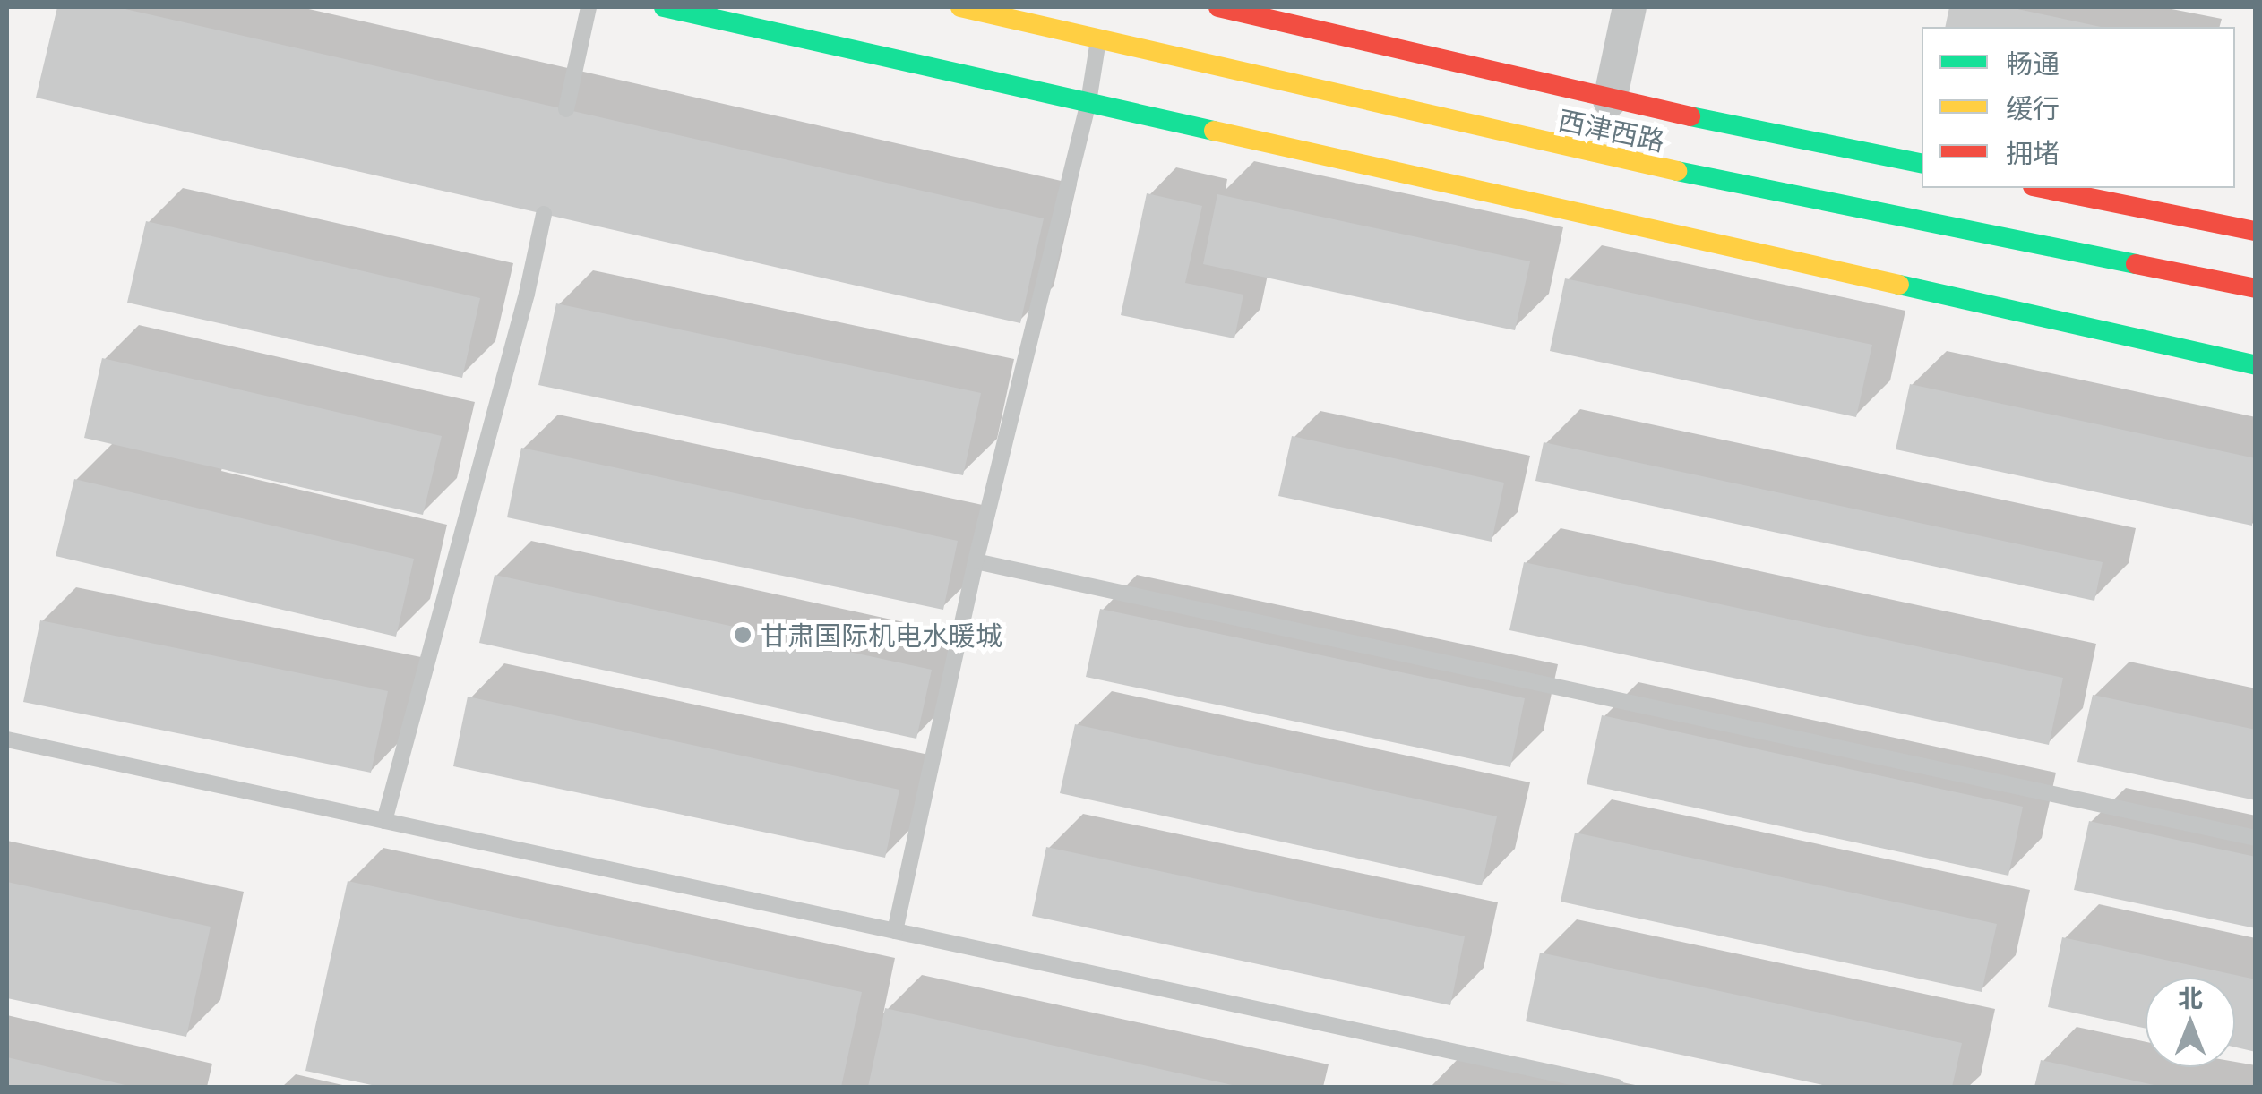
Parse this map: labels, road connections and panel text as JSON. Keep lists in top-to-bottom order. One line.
{"streets":{"main road":["西津西路"]},"places":["甘肃国际机电水暖城"],"legend":["畅通","缓行","拥堵"],"north":"top"}
